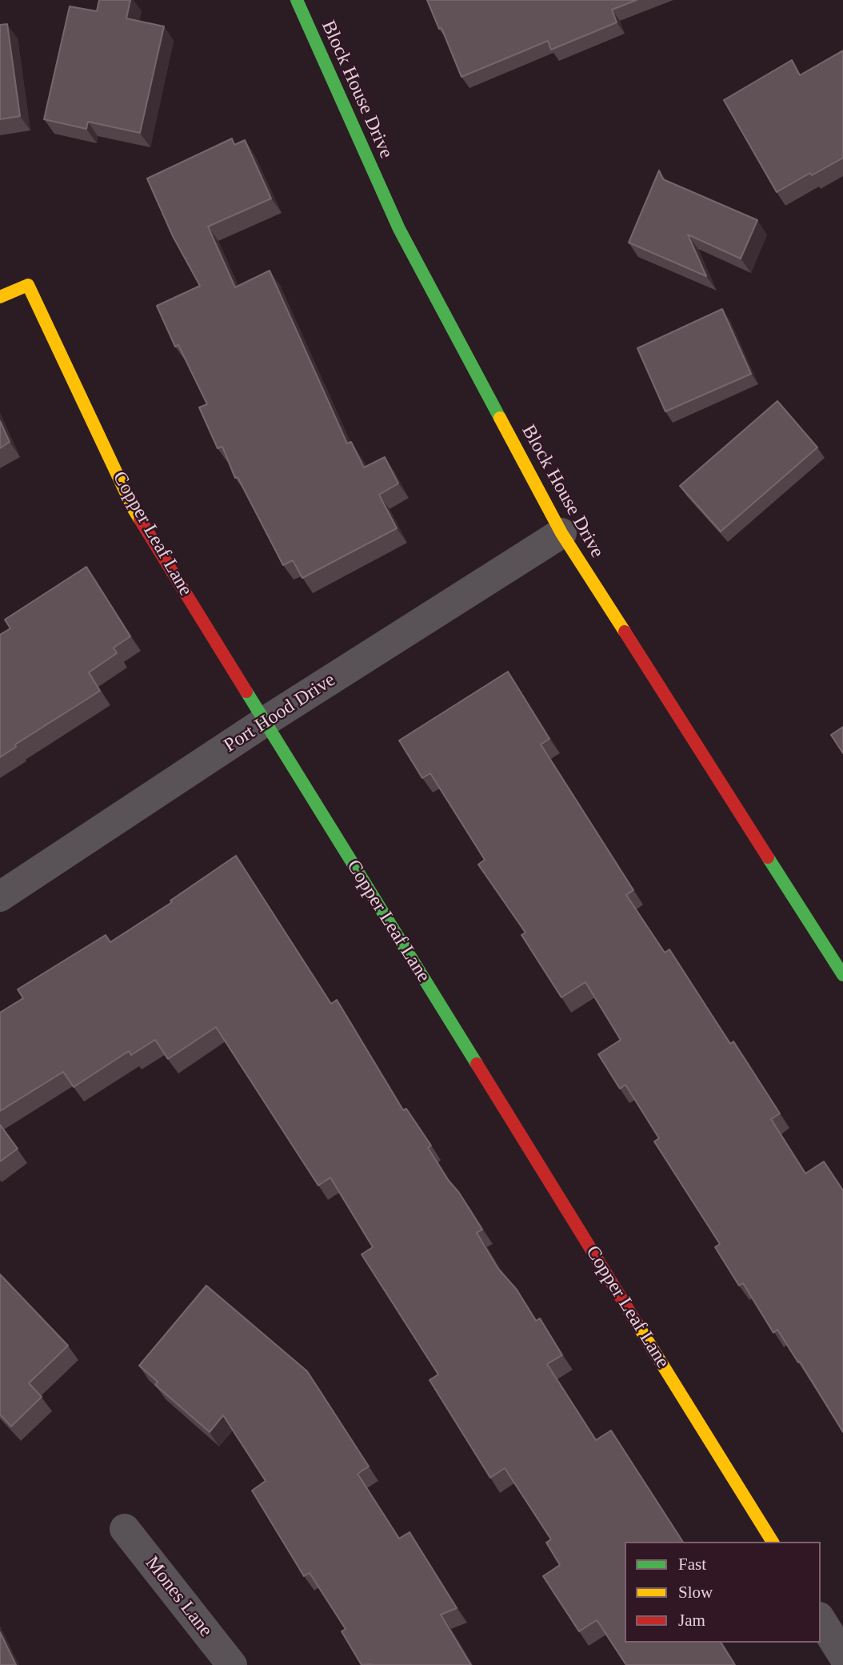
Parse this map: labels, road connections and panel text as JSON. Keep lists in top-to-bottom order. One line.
{"streets":{"street":["Block House Drive","Copper Leaf Lane","Port Hood Drive","Mones Lane"]},"crossings":[["Block House Drive","Port Hood Drive"],["Copper Leaf Lane","Port Hood Drive"]],"legend":["Fast","Slow","Jam"]}
